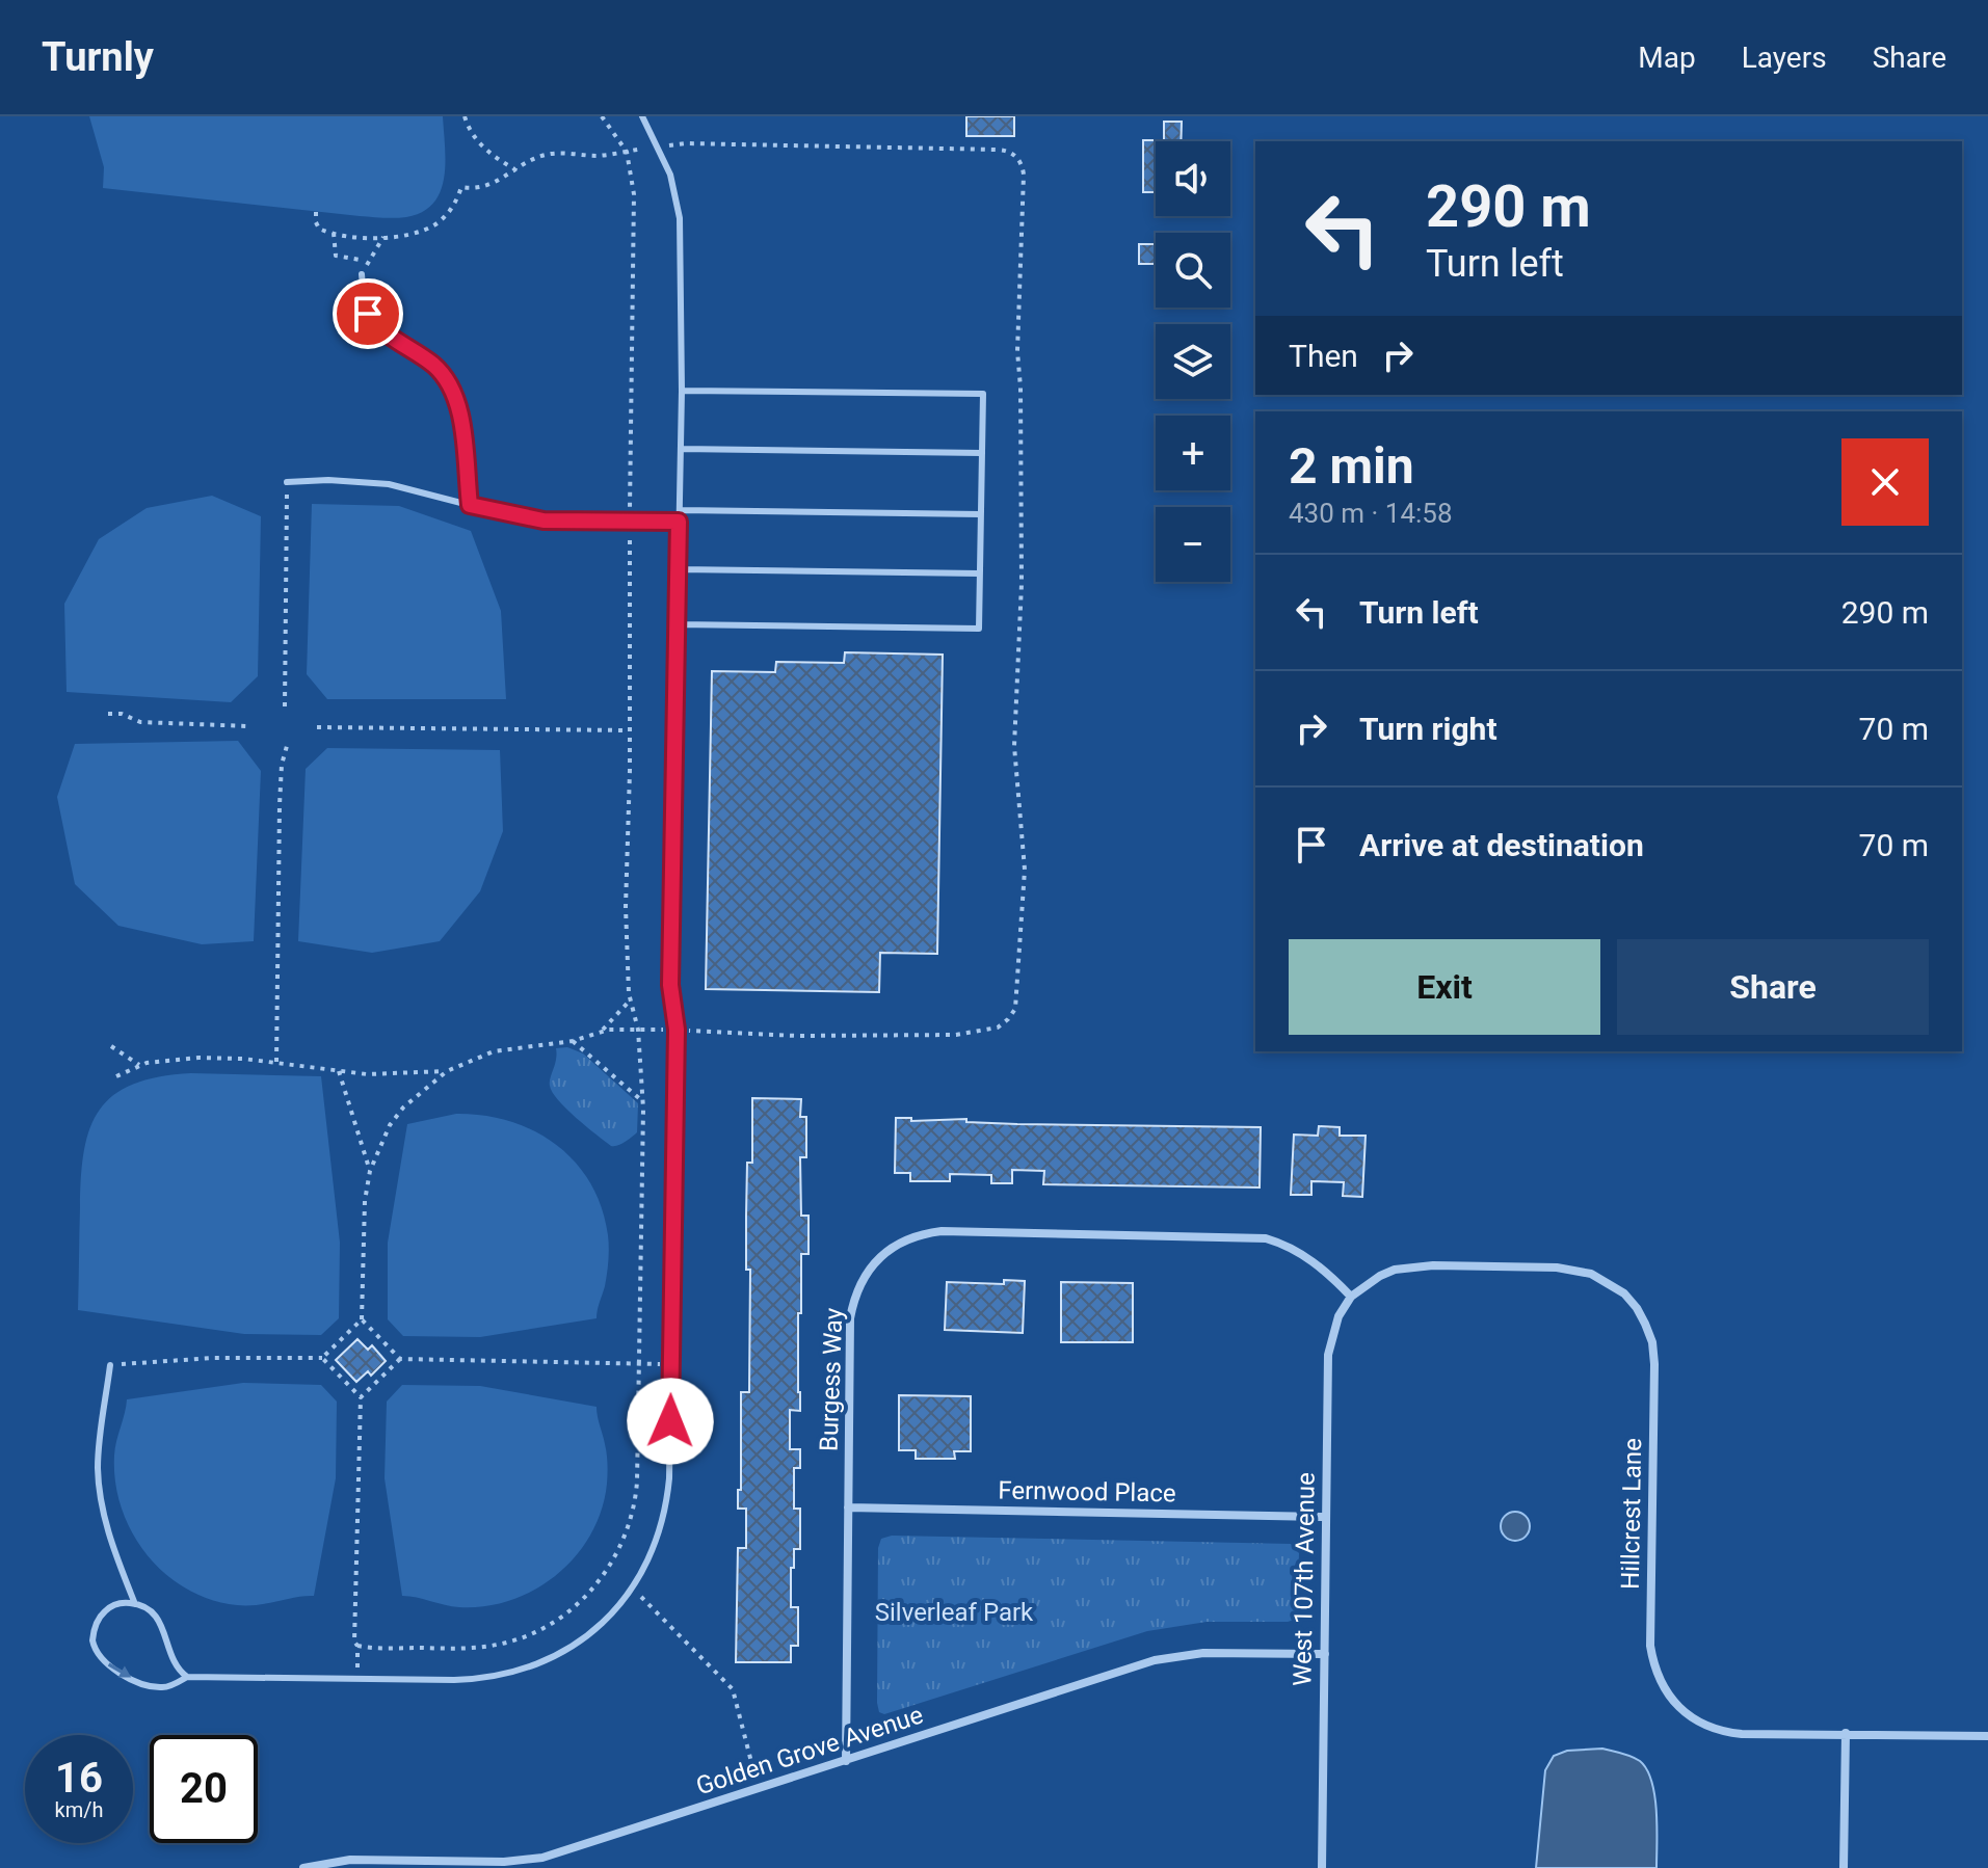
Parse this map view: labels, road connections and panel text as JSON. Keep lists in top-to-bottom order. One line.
{"streets":{"street":["Burgess Way","Fernwood Place","Hillcrest Lane","West 107th Avenue","Golden Grove Avenue"]},"crossings":[["Burgess Way","Fernwood Place"],["Burgess Way","Hillcrest Lane"],["Burgess Way","West 107th Avenue"],["Burgess Way","Golden Grove Avenue"],["Fernwood Place","West 107th Avenue"],["Hillcrest Lane","West 107th Avenue"],["West 107th Avenue","Golden Grove Avenue"]],"parks":["Silverleaf Park"],"page":{"header":"Turnly","nav":["Map","Layers","Share"],"map_buttons":["+","−"],"turn":["290 m","Turn left"],"then":"Then","heading":["2 min","430 m · 14:58"],"list":[{"name":"Turn left","value":"290 m"},{"name":"Turn right","value":"70 m"},{"name":"Arrive at destination","value":"70 m"}],"buttons":["Exit","Share"],"speed":"16 km/h","limit":"20"}}
